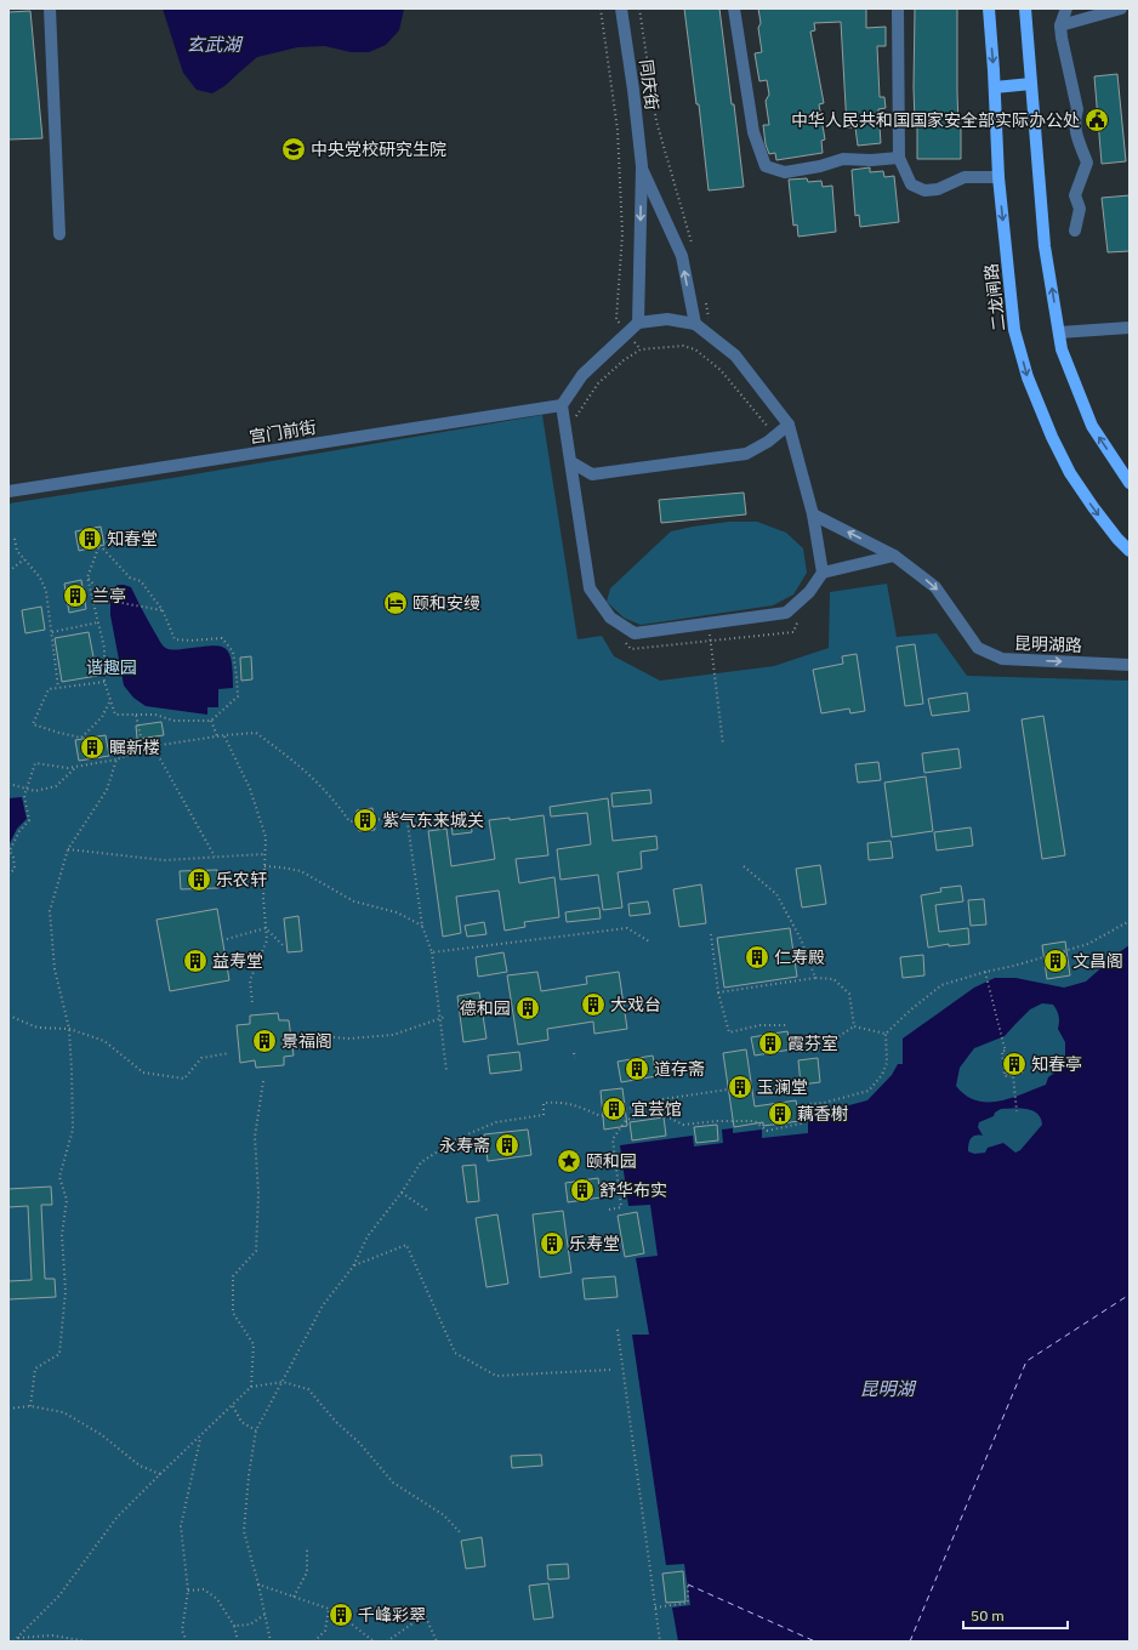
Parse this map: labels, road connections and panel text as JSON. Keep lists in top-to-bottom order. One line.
{"streets":{"main road":["二龙闸路"],"street":["同庆街","宫门前街","昆明湖路"]},"water":["玄武湖","昆明湖"],"parks":["谐趣园"],"places":{"public building":["中华人民共和国国家安全部实际办公处"],"school or university":["中央党校研究生院"],"building":["知春堂","兰亭","瞩新楼","紫气东来城关","乐农轩","仁寿殿","益寿堂","文昌阁","大戏台","德和园","景福阁","霞芬室","知春亭","道存斋","玉澜堂","宜芸馆","藕香榭","永寿斋","舒华布实","乐寿堂","千峰彩翠"],"hotel":["颐和安缦"],"place":["颐和园"]},"scale_bar":"50 m"}
